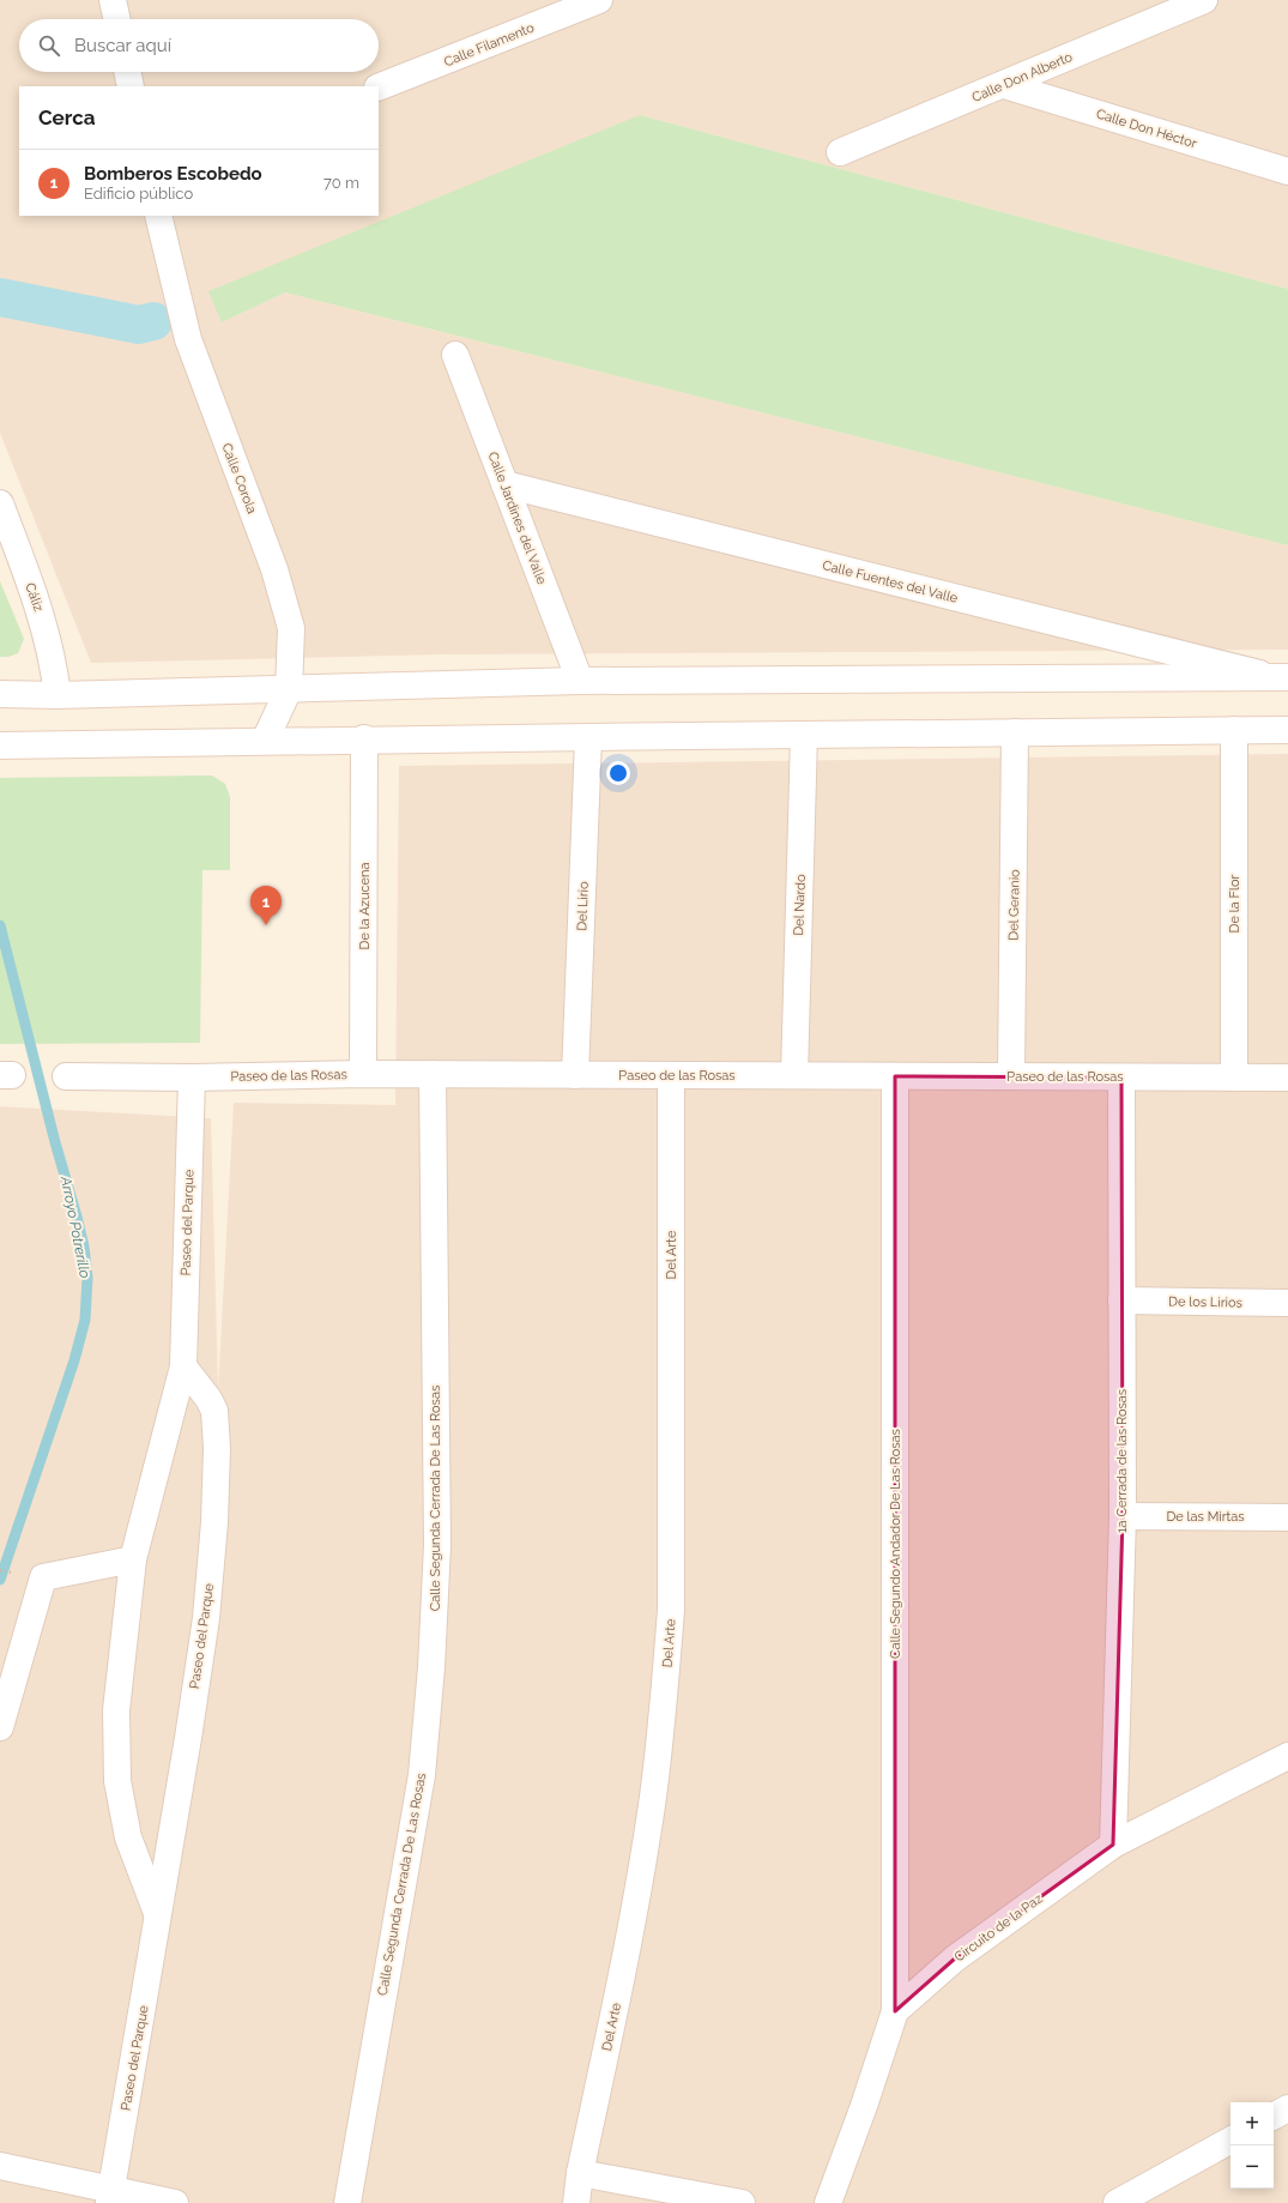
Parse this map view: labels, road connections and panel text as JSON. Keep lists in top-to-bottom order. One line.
{"streets":{"street":["Calle Filamento","Calle Don Alberto","Calle Don Héctor","Calle Corola","Calle Jardines del Valle","Calle Fuentes del Valle","Cáliz","De la Flor","Del Nardo","Del Geranio","De la Azucena","Del Lirio","Paseo de las Rosas","Paseo del Parque","Del Arte","De los Lirios","1a Cerrada de las Rosas","Calle Segunda Cerrada De Las Rosas","De las Mirtas","Calle Segundo Andador De Las Rosas","Circuito de la Paz"]},"crossings":[["Calle Don Alberto","Calle Don Héctor"],["Calle Jardines del Valle","Calle Fuentes del Valle"],["De la Flor","Paseo de las Rosas"],["Del Nardo","Paseo de las Rosas"],["Del Geranio","Paseo de las Rosas"],["De la Azucena","Paseo de las Rosas"],["Del Lirio","Paseo de las Rosas"],["Paseo de las Rosas","Paseo del Parque"],["Paseo de las Rosas","Del Arte"],["Paseo de las Rosas","1a Cerrada de las Rosas"],["Paseo de las Rosas","Calle Segunda Cerrada De Las Rosas"],["Paseo de las Rosas","Calle Segundo Andador De Las Rosas"],["De los Lirios","1a Cerrada de las Rosas"],["1a Cerrada de las Rosas","De las Mirtas"],["1a Cerrada de las Rosas","Circuito de la Paz"],["Calle Segundo Andador De Las Rosas","Circuito de la Paz"]],"water":["Arroyo Potrerillo"],"page":{"search":"Buscar aquí","heading":"Cerca","list":[{"mark":"1","name":"Bomberos Escobedo","note":"Edificio público","value":"70 m"}],"pins":"1","map_buttons":["+","−"]}}
